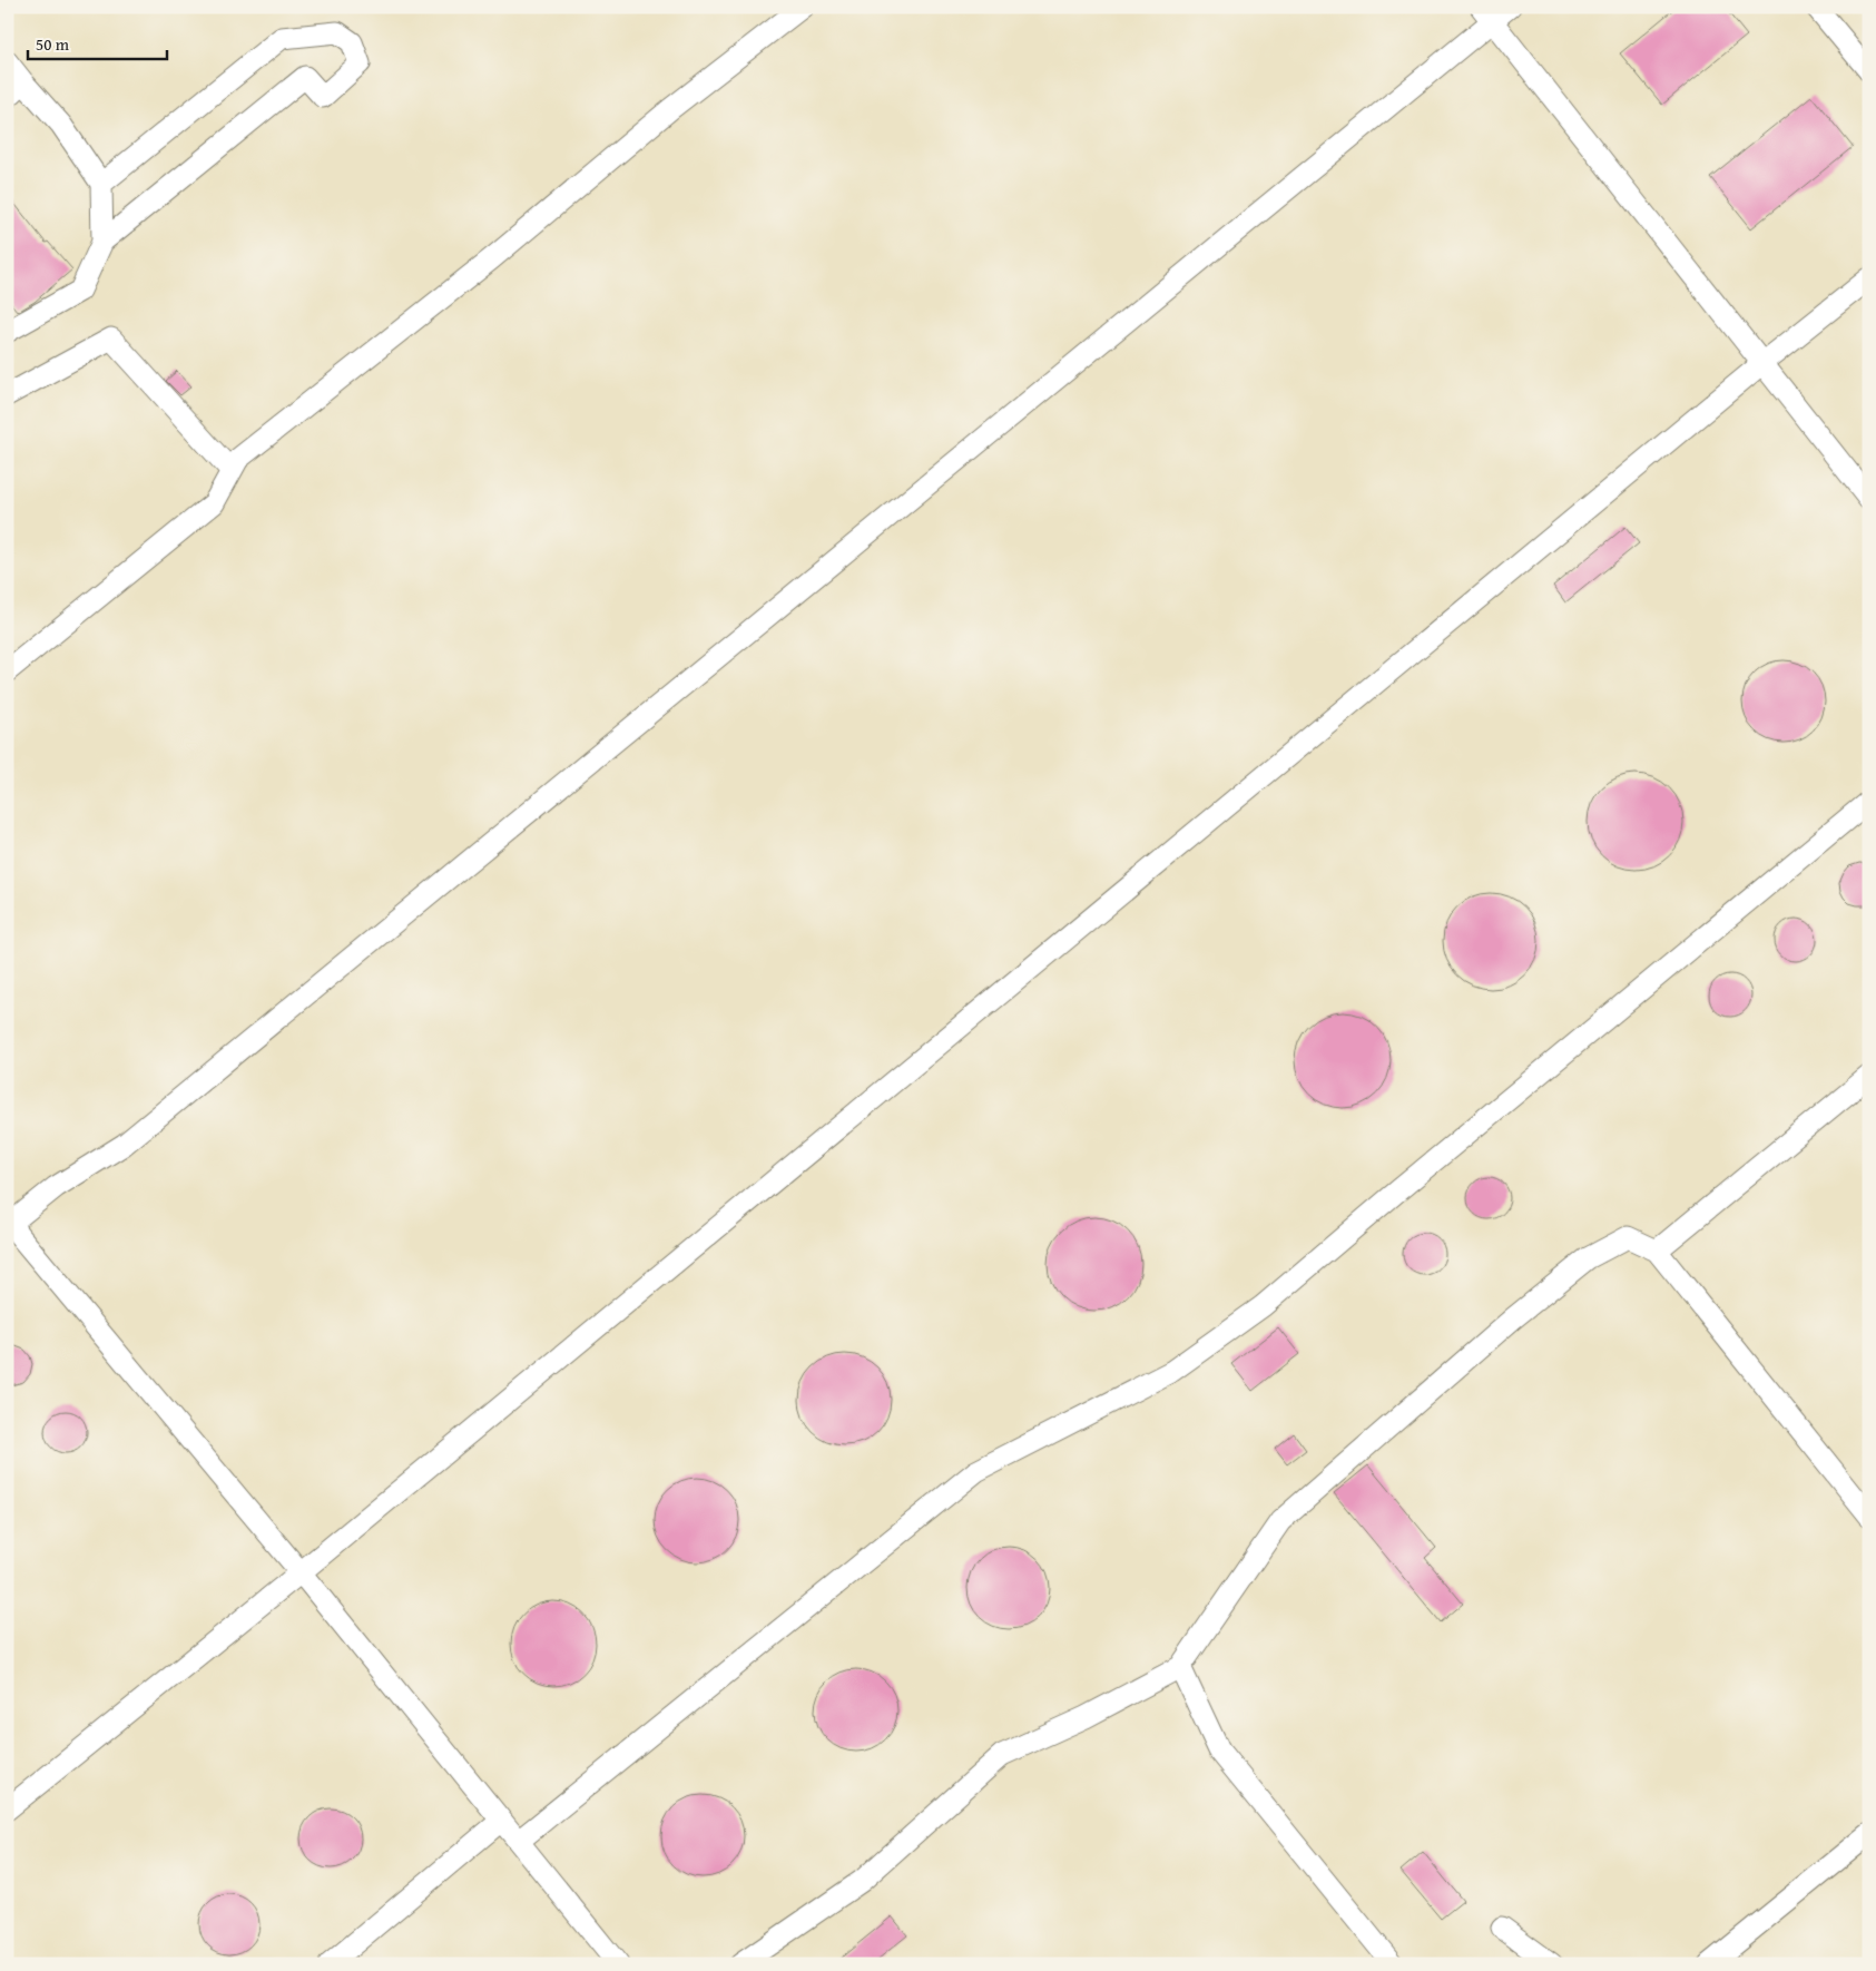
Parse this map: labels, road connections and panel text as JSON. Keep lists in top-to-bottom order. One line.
{"scale_bar":"50 m"}
